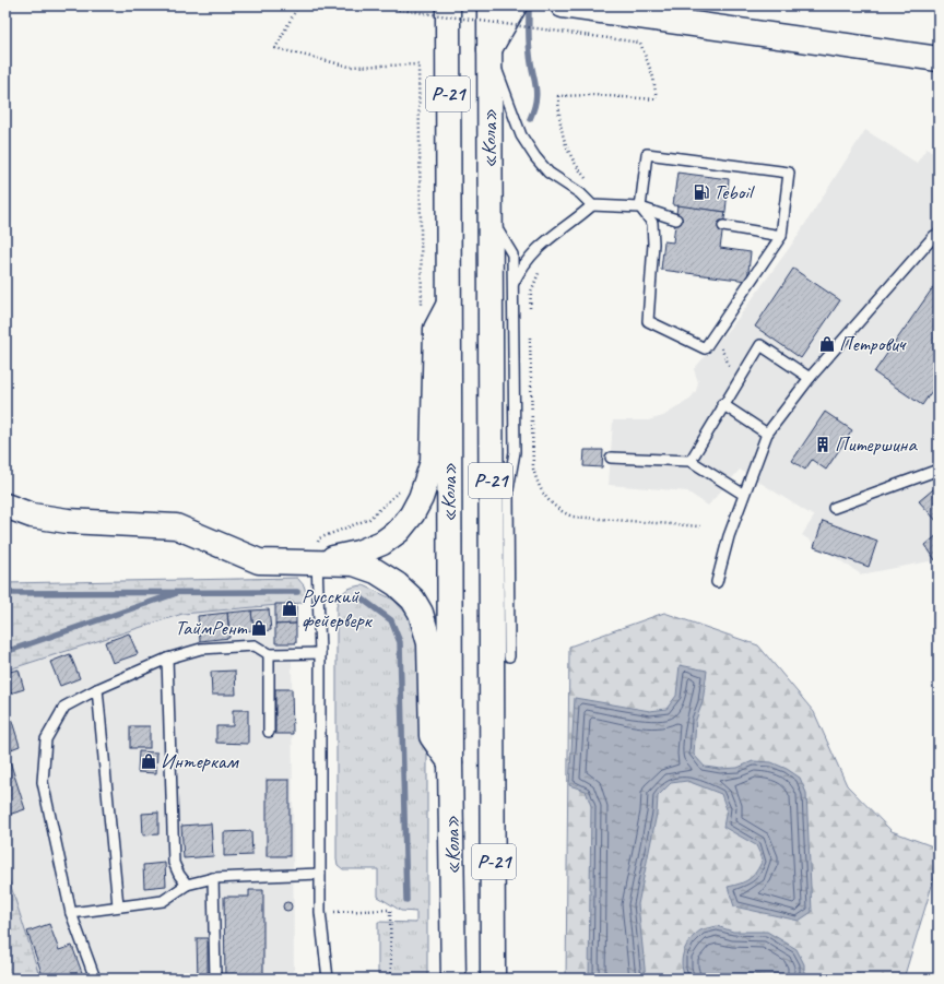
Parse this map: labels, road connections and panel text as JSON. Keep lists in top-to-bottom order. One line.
{"streets":{"main road":["Р-21","«Кола»"]},"places":{"fuel station":["Teboil"],"shop":["Петрович","Русский фейерверк","ТаймРент","Интеркам"],"building":["Питершина"]}}
